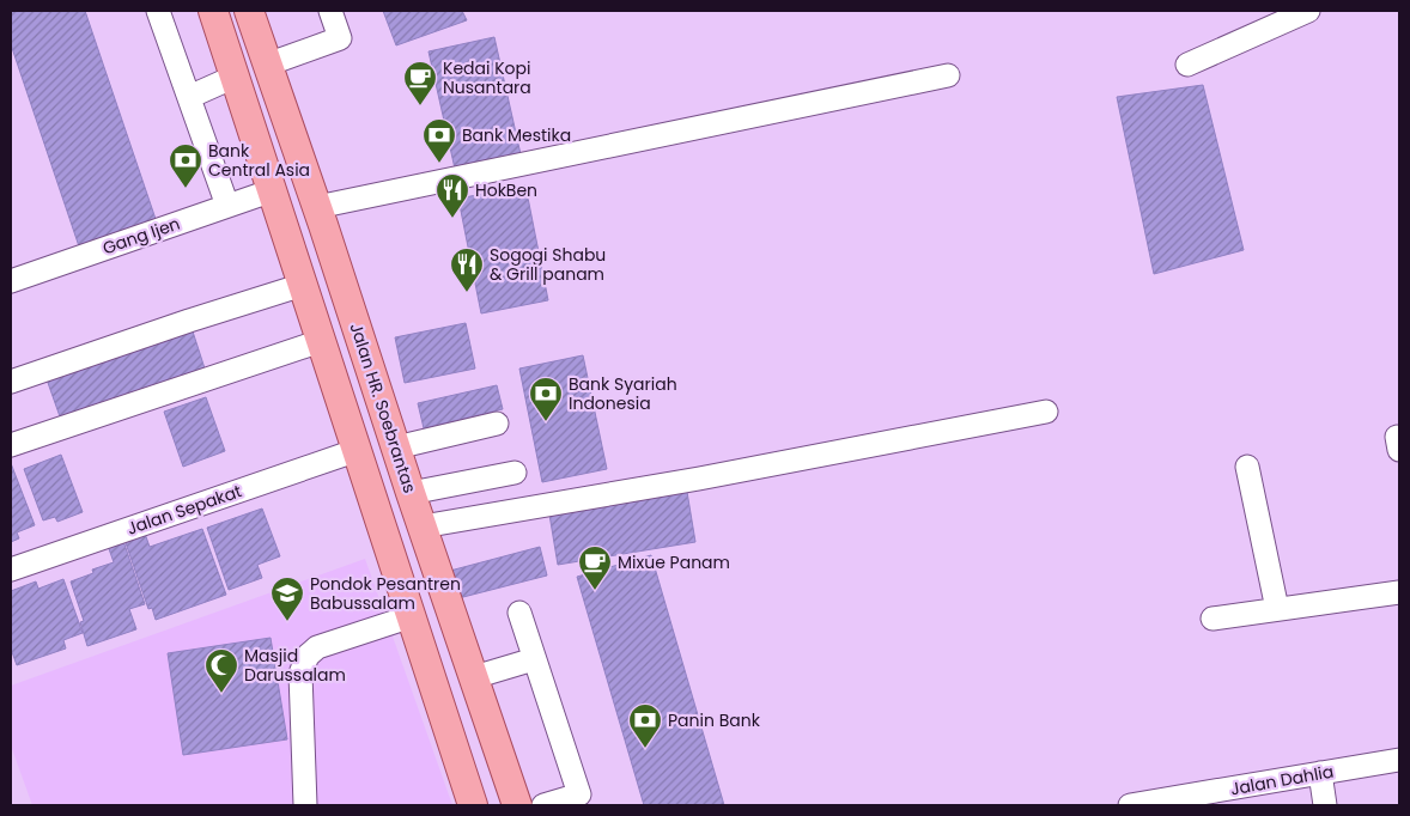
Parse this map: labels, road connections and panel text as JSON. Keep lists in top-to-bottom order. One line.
{"streets":{"main road":["Jalan HR. Soebrantas"],"street":["Gang Ijen","Jalan Sepakat","Jalan Dahlia"]},"places":{"cafe":["Kedai Kopi Nusantara","Mixue Panam"],"bank":["Bank Mestika","Bank Central Asia","Bank Syariah Indonesia","Panin Bank"],"restaurant":["HokBen","Sogogi Shabu & Grill panam"],"school or university":["Pondok Pesantren Babussalam"],"mosque":["Masjid Darussalam"]}}
